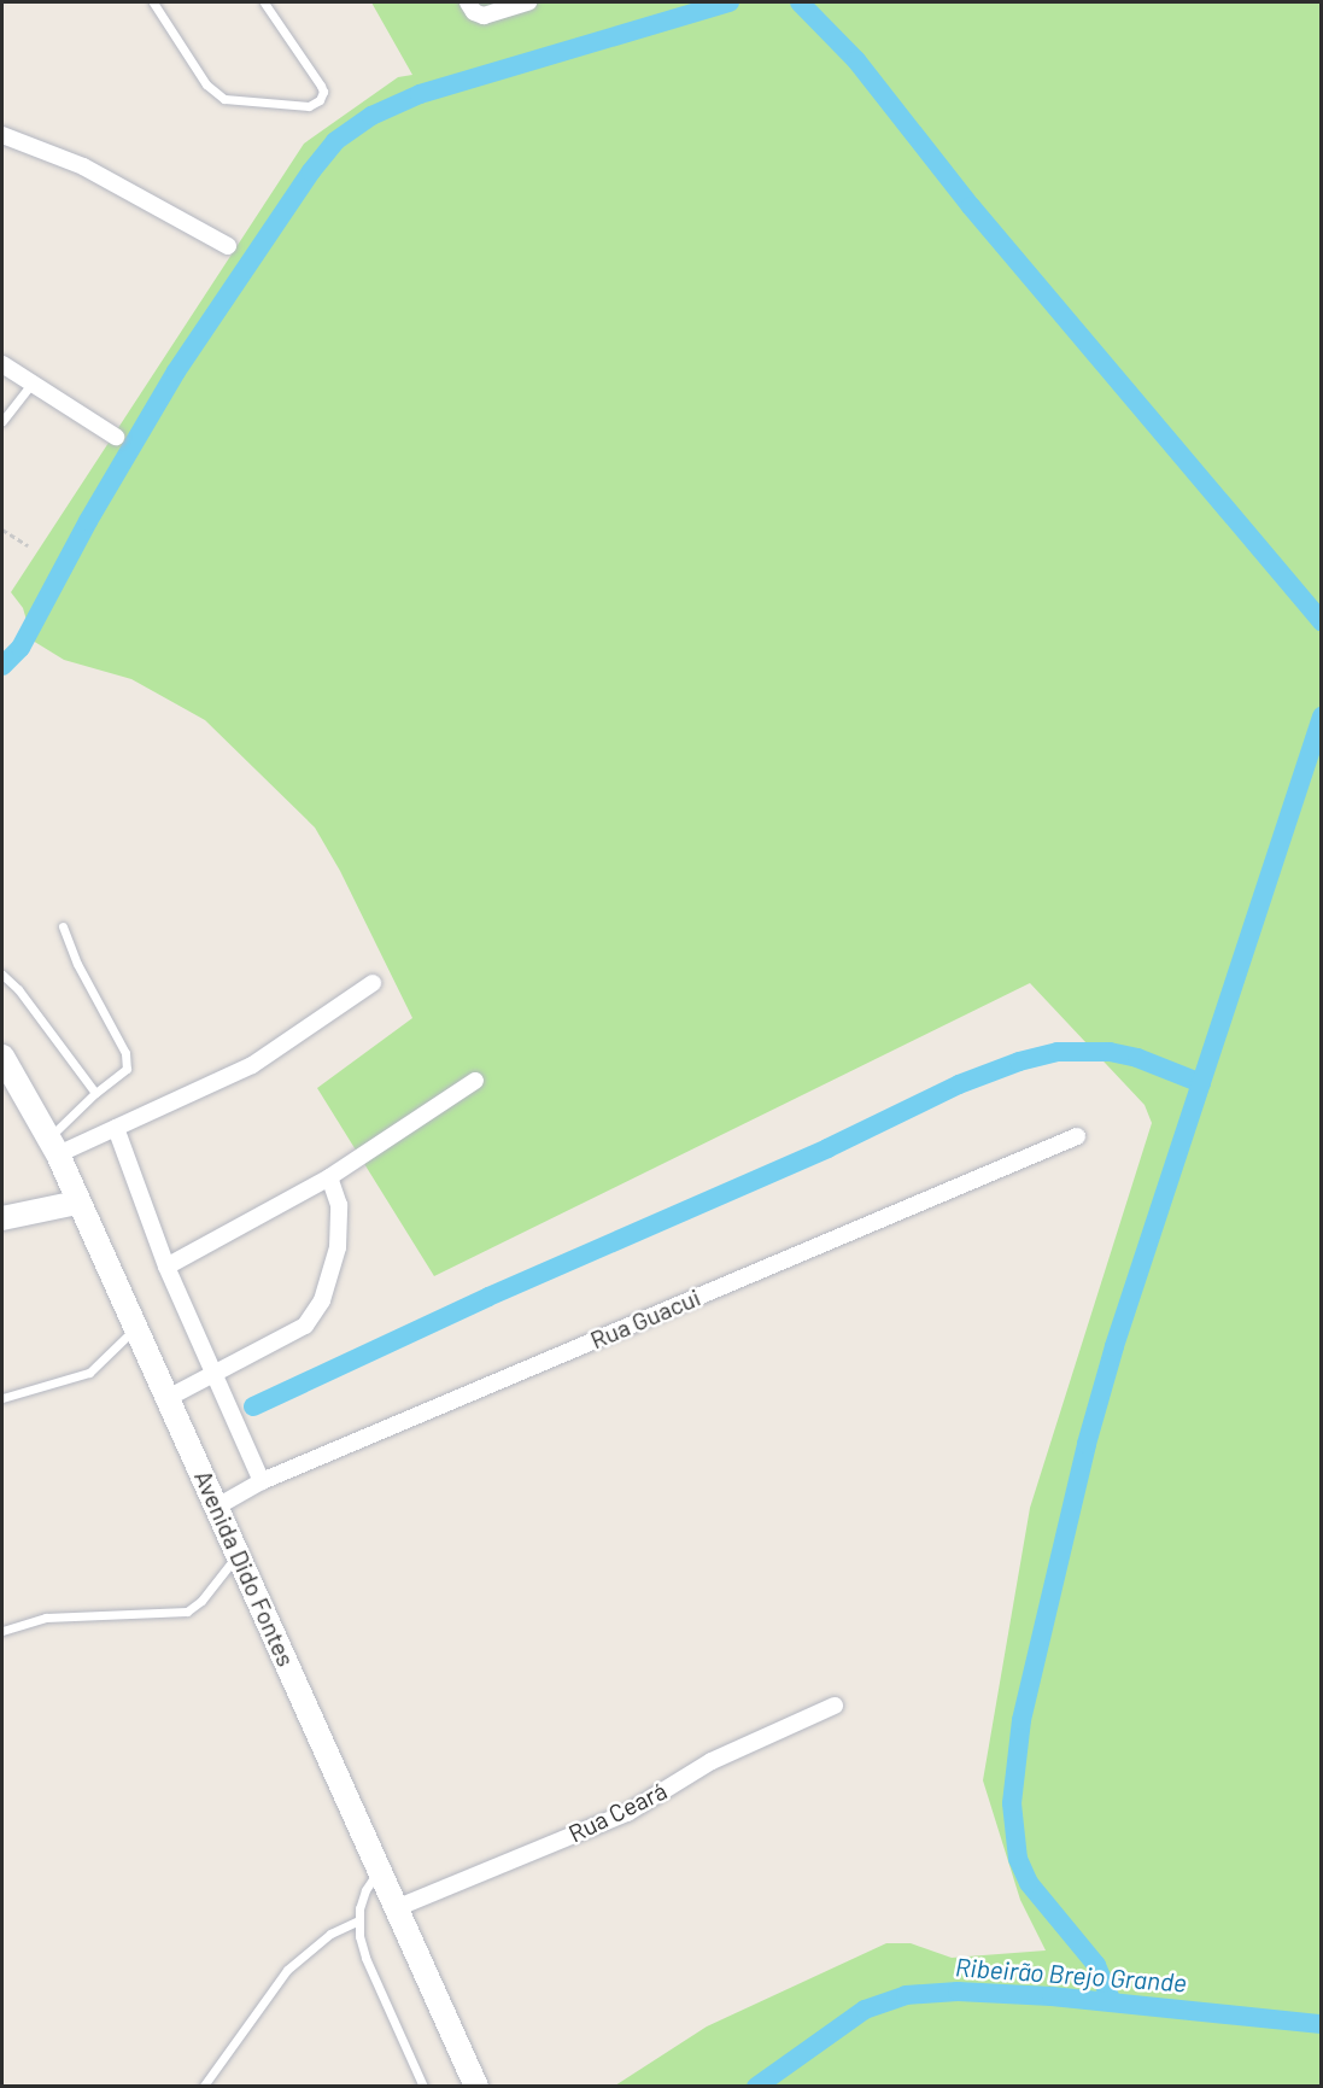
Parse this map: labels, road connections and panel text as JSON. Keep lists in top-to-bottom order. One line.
{"streets":{"street":["Rua Guacui","Avenida Dido Fontes","Rua Ceará"]},"crossings":[["Rua Guacui","Avenida Dido Fontes"],["Avenida Dido Fontes","Rua Ceará"]],"water":["Ribeirão Brejo Grande"]}
